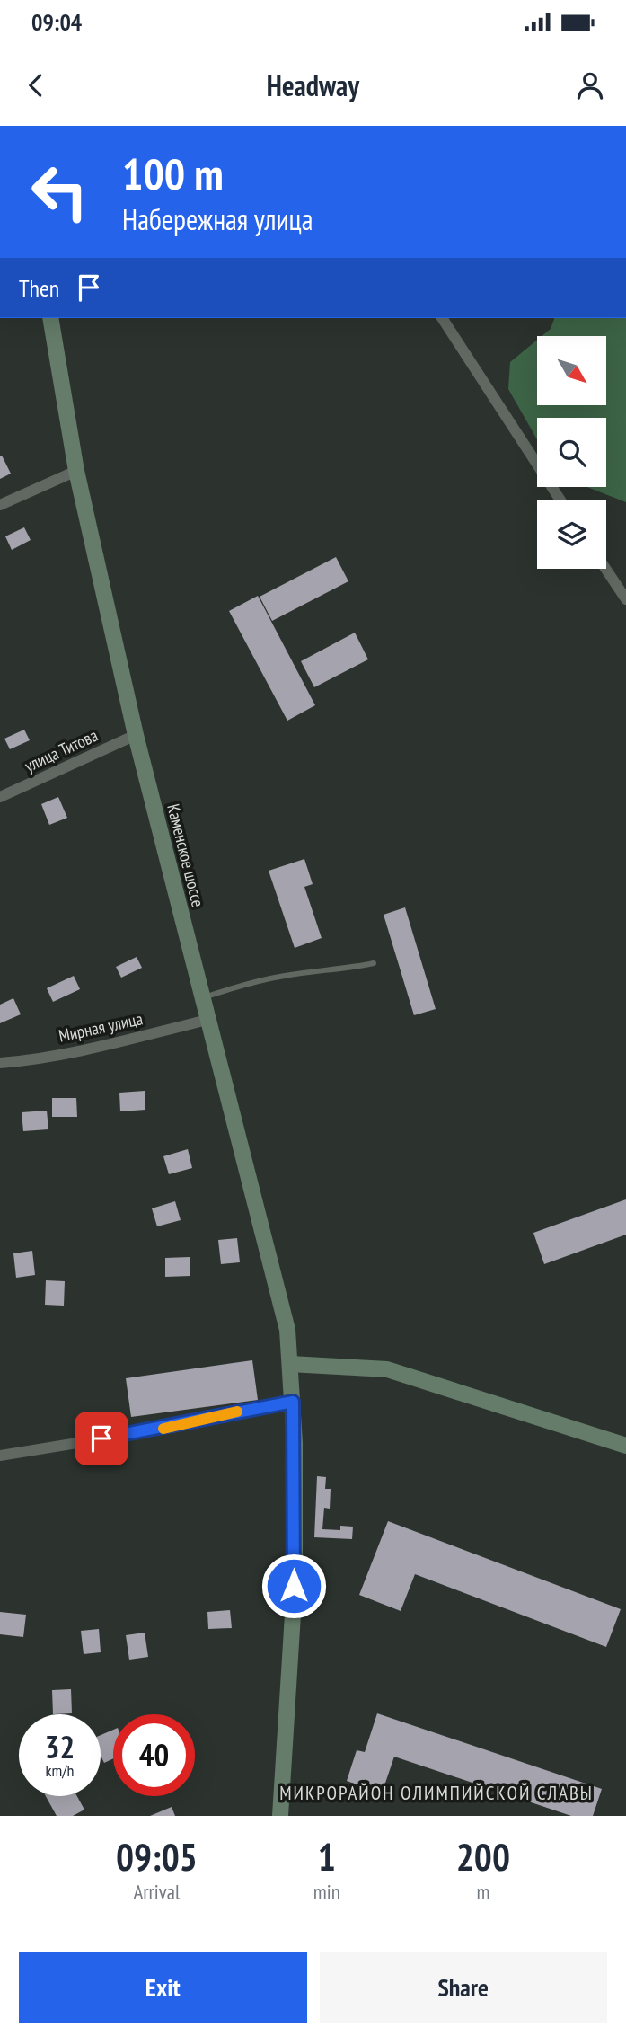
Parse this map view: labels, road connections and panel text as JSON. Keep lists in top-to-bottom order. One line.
{"streets":{"street":["улица Титова","Каменское шоссе","Мирная улица"]},"crossings":[["улица Титова","Каменское шоссе"],["Каменское шоссе","Мирная улица"]],"districts":["МИКРОРАЙОН ОЛИМПИЙСКОЙ СЛАВЫ"],"north":"bottom right","page":{"status":"09:04","header":"Headway","turn":["100 m","Набережная улица"],"then":"Then","speed":"32 km/h","limit":"40","eta":["09:05","Arrival","1","min","200","m"],"buttons":["Exit","Share"]}}
